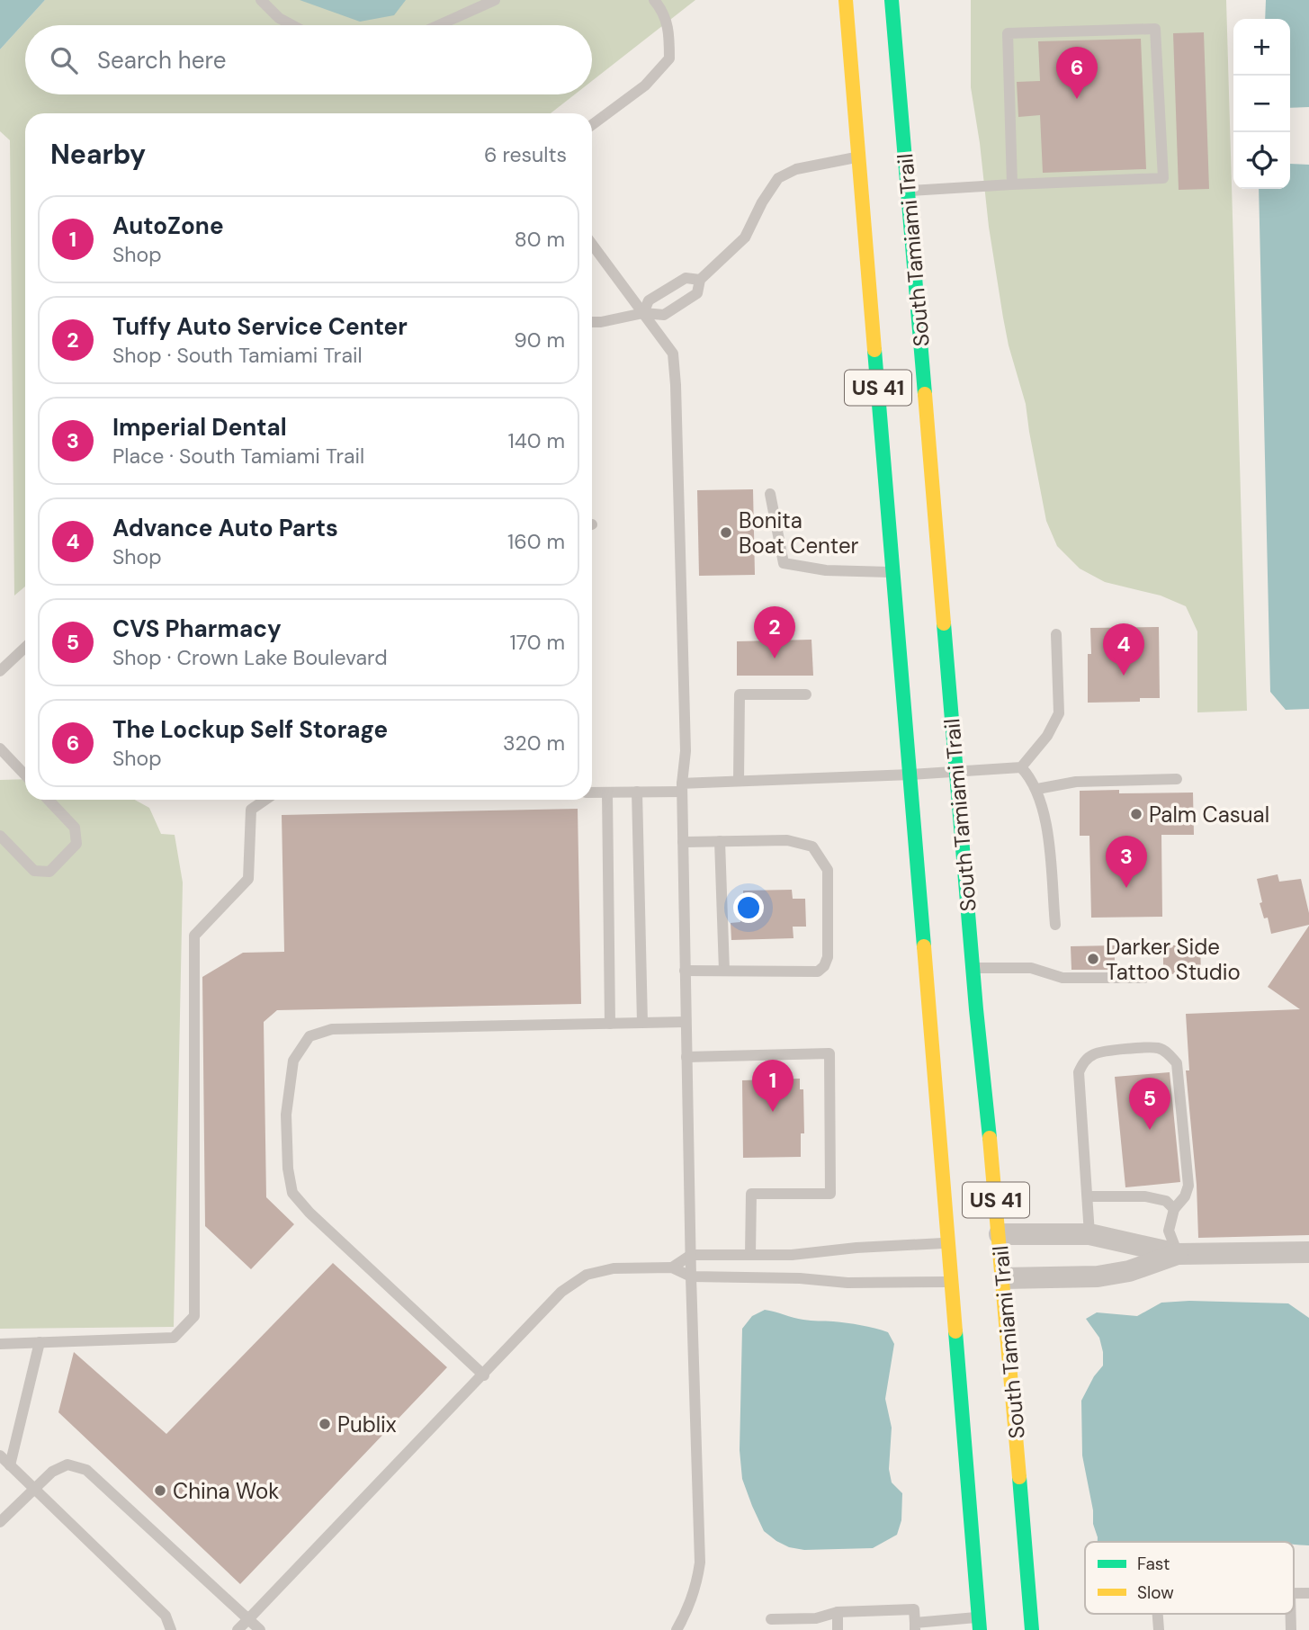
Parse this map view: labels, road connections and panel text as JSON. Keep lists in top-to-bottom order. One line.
{"streets":{"main road":["South Tamiami Trail","US 41"]},"places":["Bonita Boat Center","Palm Casual","Darker Side Tattoo Studio","Publix","China Wok"],"legend":["Fast","Slow"],"page":{"map_buttons":["+","−"],"search":"Search here","pins":["6","2","4","3","1","5"],"heading":["Nearby","6 results"],"list":[{"mark":"1","name":"AutoZone","note":"Shop","value":"80 m"},{"mark":"2","name":"Tuffy Auto Service Center","note":"Shop · South Tamiami Trail","value":"90 m"},{"mark":"3","name":"Imperial Dental","note":"Place · South Tamiami Trail","value":"140 m"},{"mark":"4","name":"Advance Auto Parts","note":"Shop","value":"160 m"},{"mark":"5","name":"CVS Pharmacy","note":"Shop · Crown Lake Boulevard","value":"170 m"},{"mark":"6","name":"The Lockup Self Storage","note":"Shop","value":"320 m"}]}}
